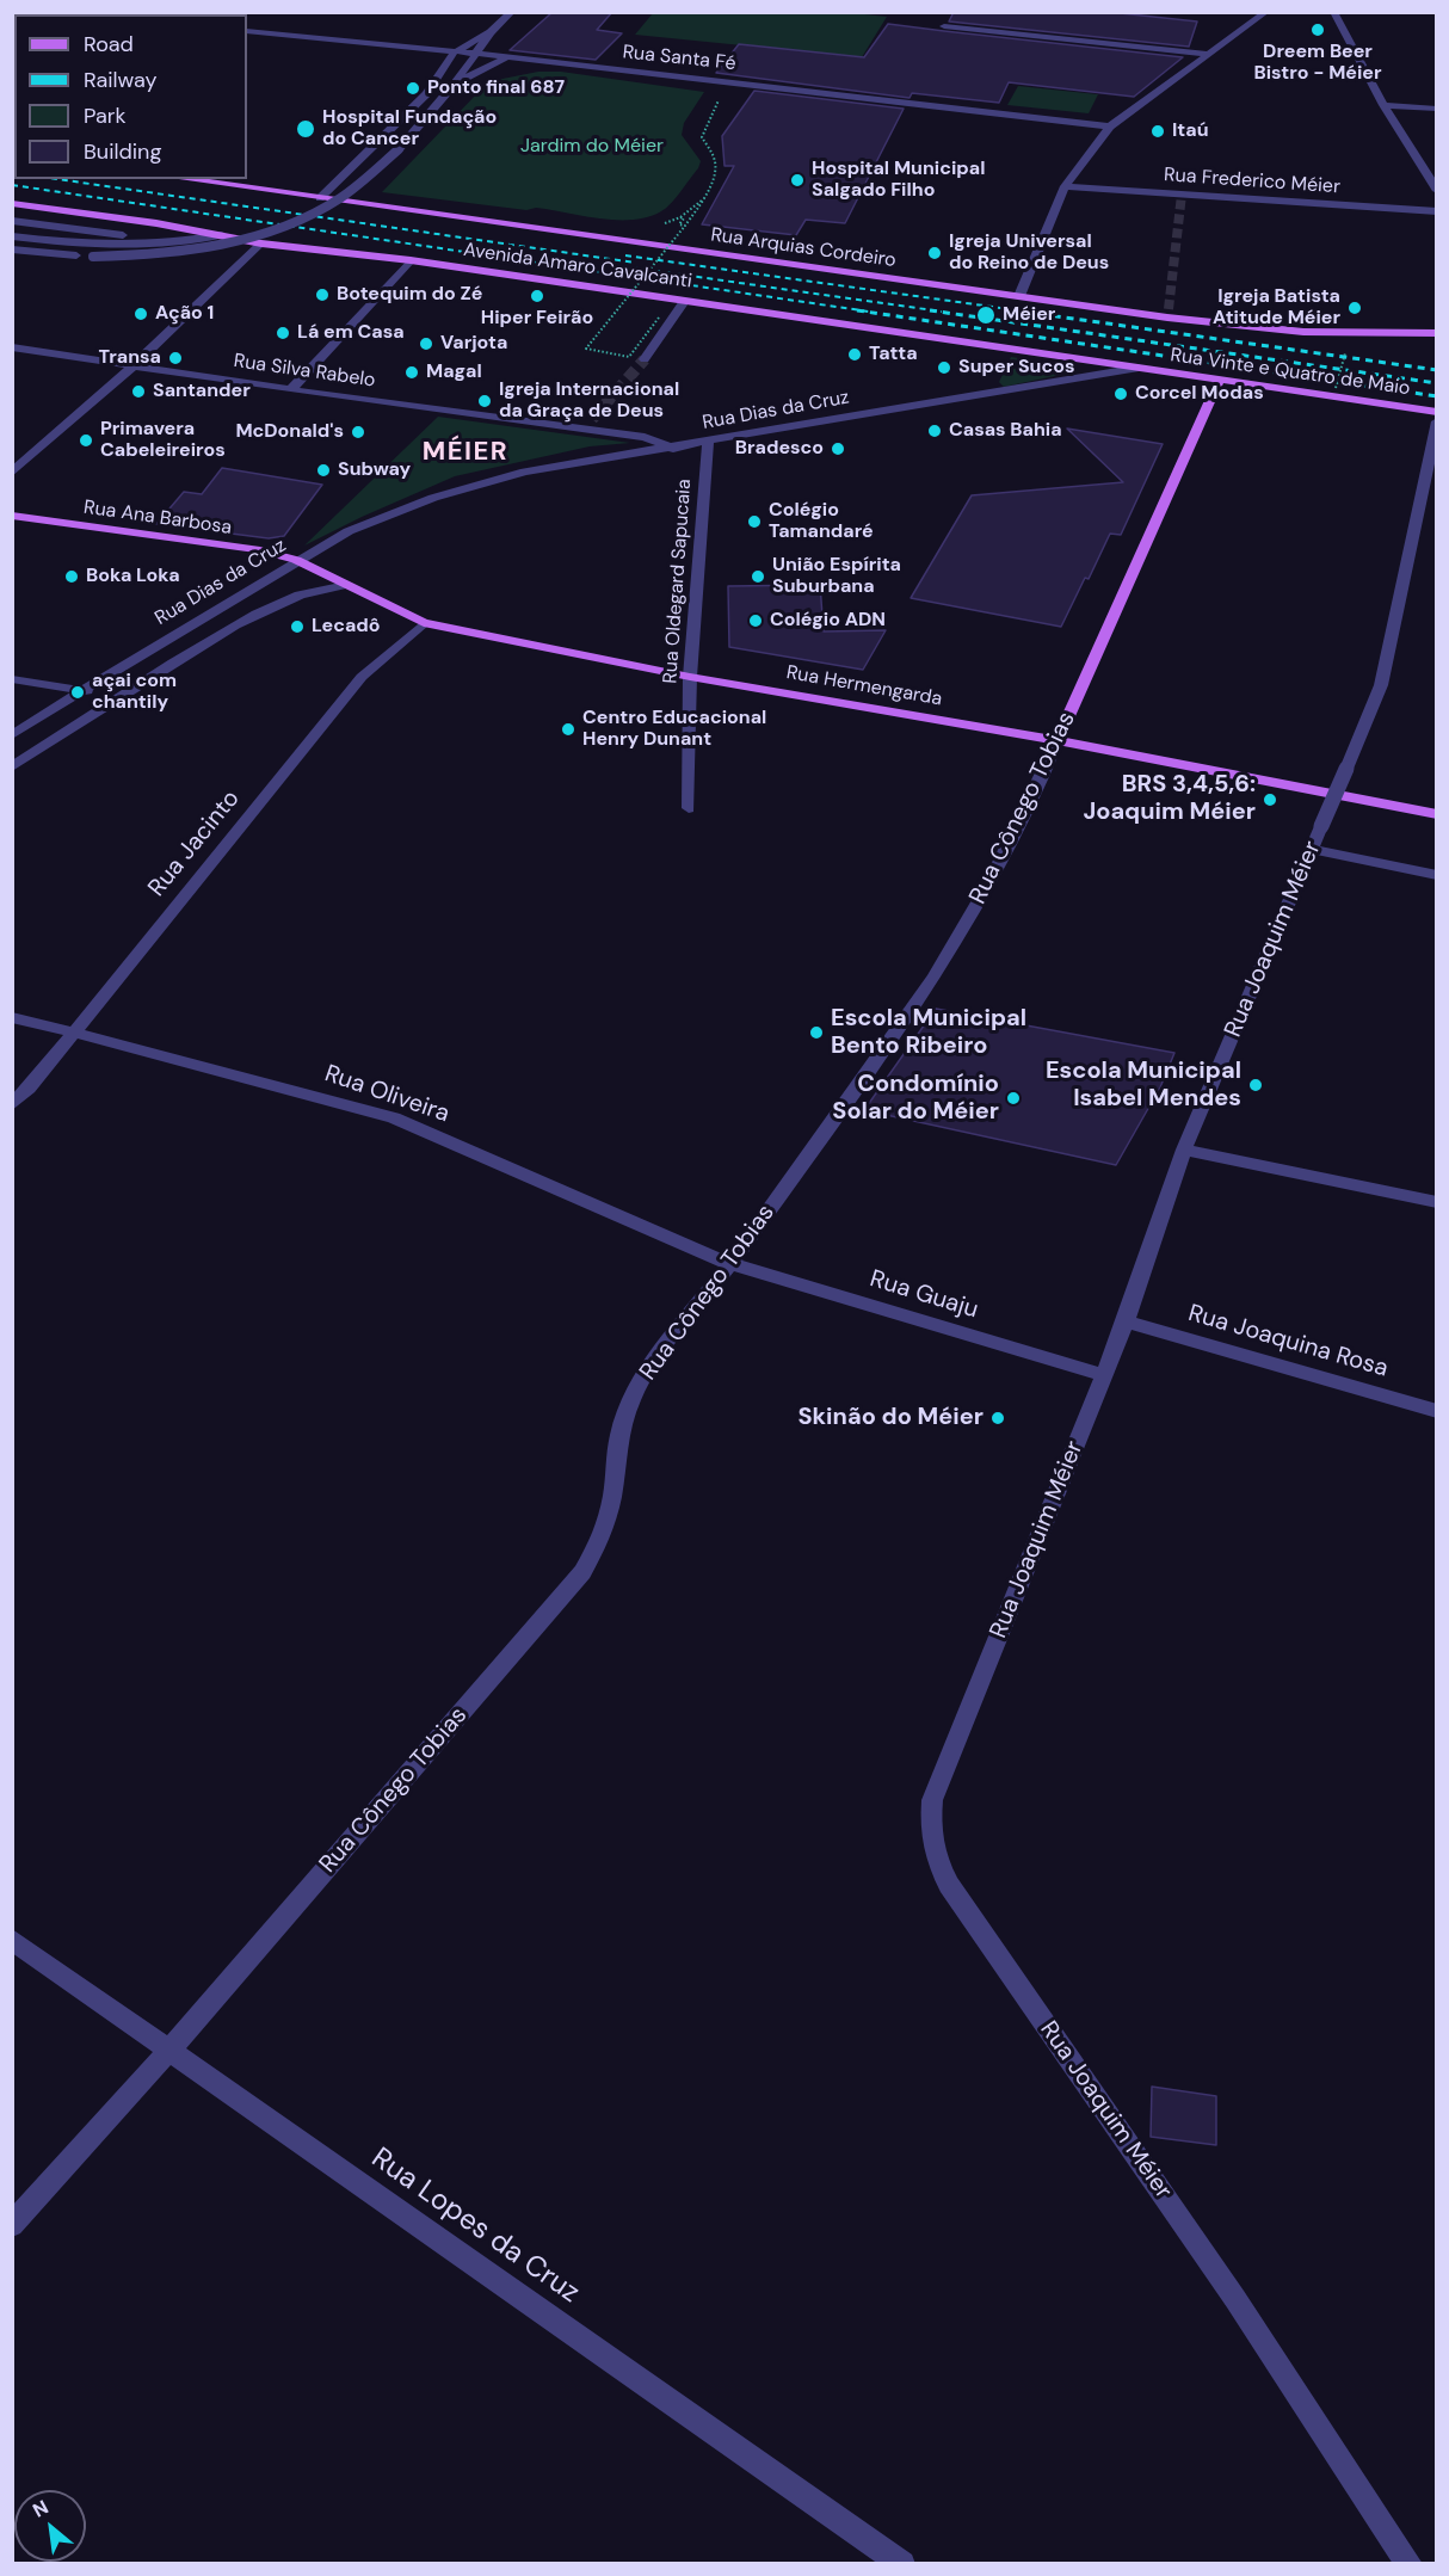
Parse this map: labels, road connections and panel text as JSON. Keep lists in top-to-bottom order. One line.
{"streets":{"main road":["Rua Arquias Cordeiro","Avenida Amaro Cavalcanti","Rua Vinte e Quatro de Maio","Rua Ana Barbosa","Rua Hermengarda","Rua Cônego Tobias"],"street":["Rua Santa Fé","Rua Frederico Méier","Rua Silva Rabelo","Rua Dias da Cruz","Rua Oldegard Sapucaia","Rua Jacinto","Rua Joaquim Méier","Rua Oliveira","Rua Guaju","Rua Joaquina Rosa","Rua Lopes da Cruz"]},"crossings":[["Avenida Amaro Cavalcanti","Rua Vinte e Quatro de Maio"],["Avenida Amaro Cavalcanti","Rua Dias da Cruz"],["Rua Silva Rabelo","Rua Dias da Cruz"],["Rua Vinte e Quatro de Maio","Rua Dias da Cruz"],["Rua Vinte e Quatro de Maio","Rua Cônego Tobias"],["Rua Dias da Cruz","Rua Ana Barbosa"],["Rua Dias da Cruz","Rua Oldegard Sapucaia"],["Rua Dias da Cruz","Rua Hermengarda"],["Rua Ana Barbosa","Rua Hermengarda"],["Rua Oldegard Sapucaia","Rua Hermengarda"],["Rua Hermengarda","Rua Cônego Tobias"],["Rua Hermengarda","Rua Jacinto"],["Rua Cônego Tobias","Rua Oliveira"],["Rua Cônego Tobias","Rua Guaju"],["Rua Cônego Tobias","Rua Lopes da Cruz"],["Rua Jacinto","Rua Oliveira"],["Rua Joaquim Méier","Rua Guaju"],["Rua Joaquim Méier","Rua Joaquina Rosa"],["Rua Oliveira","Rua Guaju"]],"districts":["MÉIER"],"parks":["Jardim do Méier"],"places":["Dreem Beer Bistro - Méier","Ponto final 687","Hospital Fundação do Cancer","Itaú","Hospital Municipal Salgado Filho","Igreja Universal do Reino de Deus","Botequim do Zé","Hiper Feirão","Igreja Batista Atitude Méier","Ação 1","Méier","Lá em Casa","Varjota","Tatta","Transa","Super Sucos","Magal","Santander","Corcel Modas","Igreja Internacional da Graça de Deus","Casas Bahia","McDonald's","Primavera Cabeleireiros","Bradesco","Subway","Colégio Tamandaré","Boka Loka","União Espírita Suburbana","Colégio ADN","Lecadô","açai com chantily","Centro Educacional Henry Dunant","BRS 3,4,5,6: Joaquim Méier","Escola Municipal Bento Ribeiro","Escola Municipal Isabel Mendes","Condomínio Solar do Méier","Skinão do Méier"],"legend":["Road","Railway","Park","Building"],"north":"top left"}
